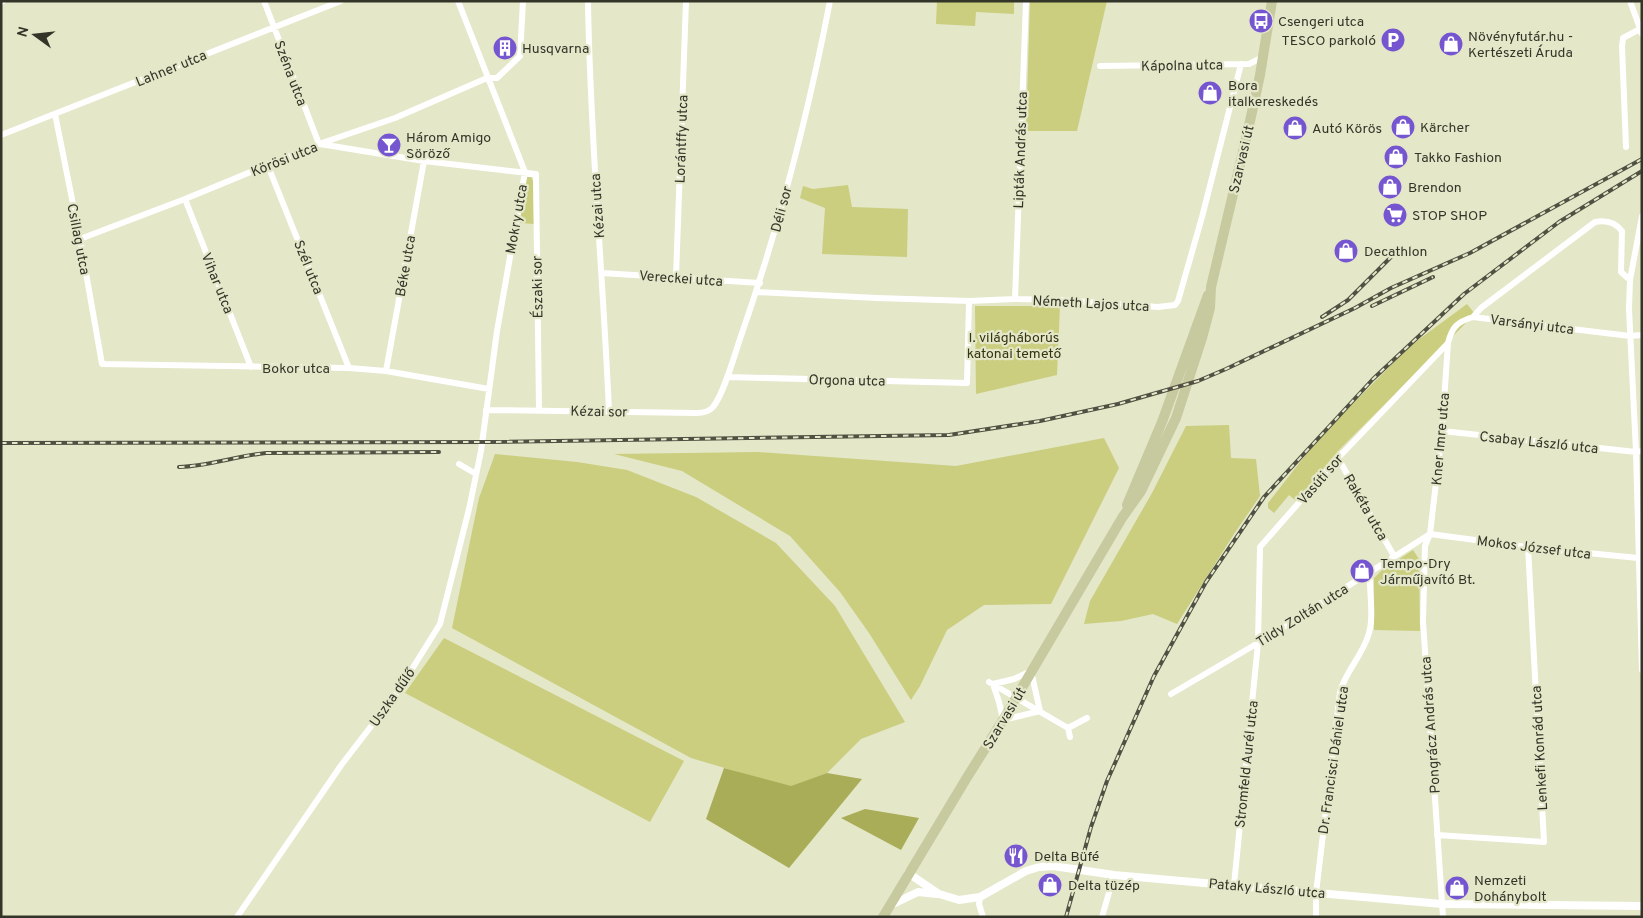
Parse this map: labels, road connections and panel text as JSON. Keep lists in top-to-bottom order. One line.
{"streets":{"main road":["Szarvasi út"],"street":["Kápolna utca","Lahner utca","Széna utca","Lorántffy utca","Lipták András utca","Körösi utca","Kézai utca","Déli sor","Mokry utca","Csillag utca","Béke utca","Szél utca","Vereckei utca","Vihar utca","Északi sor","Németh Lajos utca","Varsányi utca","Bokor utca","Orgona utca","Kézai sor","Kner Imre utca","Csabay László utca","Vasúti sor","Rakéta utca","Mokos József utca","Tildy Zoltán utca","Uszka dűlő","Pongrácz András utca","Lenkefi Konrád utca","Dr. Francisci Dániel utca","Stromfeld Aurél utca","Pataky László utca"]},"crossings":[["Kápolna utca","Szarvasi út"],["Kápolna utca","Németh Lajos utca"],["Lahner utca","Széna utca"],["Lahner utca","Csillag utca"],["Széna utca","Körösi utca"],["Lorántffy utca","Vereckei utca"],["Lipták András utca","Németh Lajos utca"],["Körösi utca","Mokry utca"],["Körösi utca","Csillag utca"],["Körösi utca","Szél utca"],["Körösi utca","Vihar utca"],["Szarvasi út","Pataky László utca"],["Kézai utca","Vereckei utca"],["Kézai utca","Kézai sor"],["Déli sor","Vereckei utca"],["Déli sor","Németh Lajos utca"],["Déli sor","Orgona utca"],["Déli sor","Kézai sor"],["Mokry utca","Északi sor"],["Mokry utca","Bokor utca"],["Mokry utca","Kézai sor"],["Mokry utca","Uszka dűlő"],["Csillag utca","Bokor utca"],["Béke utca","Bokor utca"],["Szél utca","Bokor utca"],["Vihar utca","Bokor utca"],["Északi sor","Kézai sor"],["Németh Lajos utca","Orgona utca"],["Varsányi utca","Kner Imre utca"],["Varsányi utca","Vasúti sor"],["Kner Imre utca","Csabay László utca"],["Kner Imre utca","Vasúti sor"],["Kner Imre utca","Mokos József utca"],["Kner Imre utca","Tildy Zoltán utca"],["Kner Imre utca","Pongrácz András utca"],["Vasúti sor","Rakéta utca"],["Vasúti sor","Tildy Zoltán utca"],["Vasúti sor","Stromfeld Aurél utca"],["Rakéta utca","Tildy Zoltán utca"],["Mokos József utca","Tildy Zoltán utca"],["Mokos József utca","Pongrácz András utca"],["Mokos József utca","Lenkefi Konrád utca"],["Tildy Zoltán utca","Pongrácz András utca"],["Tildy Zoltán utca","Dr. Francisci Dániel utca"],["Tildy Zoltán utca","Stromfeld Aurél utca"],["Pongrácz András utca","Lenkefi Konrád utca"],["Pongrácz András utca","Pataky László utca"],["Dr. Francisci Dániel utca","Pataky László utca"],["Stromfeld Aurél utca","Pataky László utca"]],"parks":["I. világháborús katonai temető"],"places":{"bus stop":["Csengeri utca"],"parking":["TESCO parkoló"],"shop":["Növényfutár.hu - Kertészeti Áruda","Bora italkereskedés","Kärcher","Autó Körös","Takko Fashion","Brendon","Decathlon","Tempo-Dry Járműjavító Bt.","Delta tüzép","Nemzeti Dohánybolt"],"building":["Husqvarna"],"bar":["Három Amigo Söröző"],"supermarket":["STOP SHOP"],"restaurant":["Delta Büfé"]},"north":"left"}
